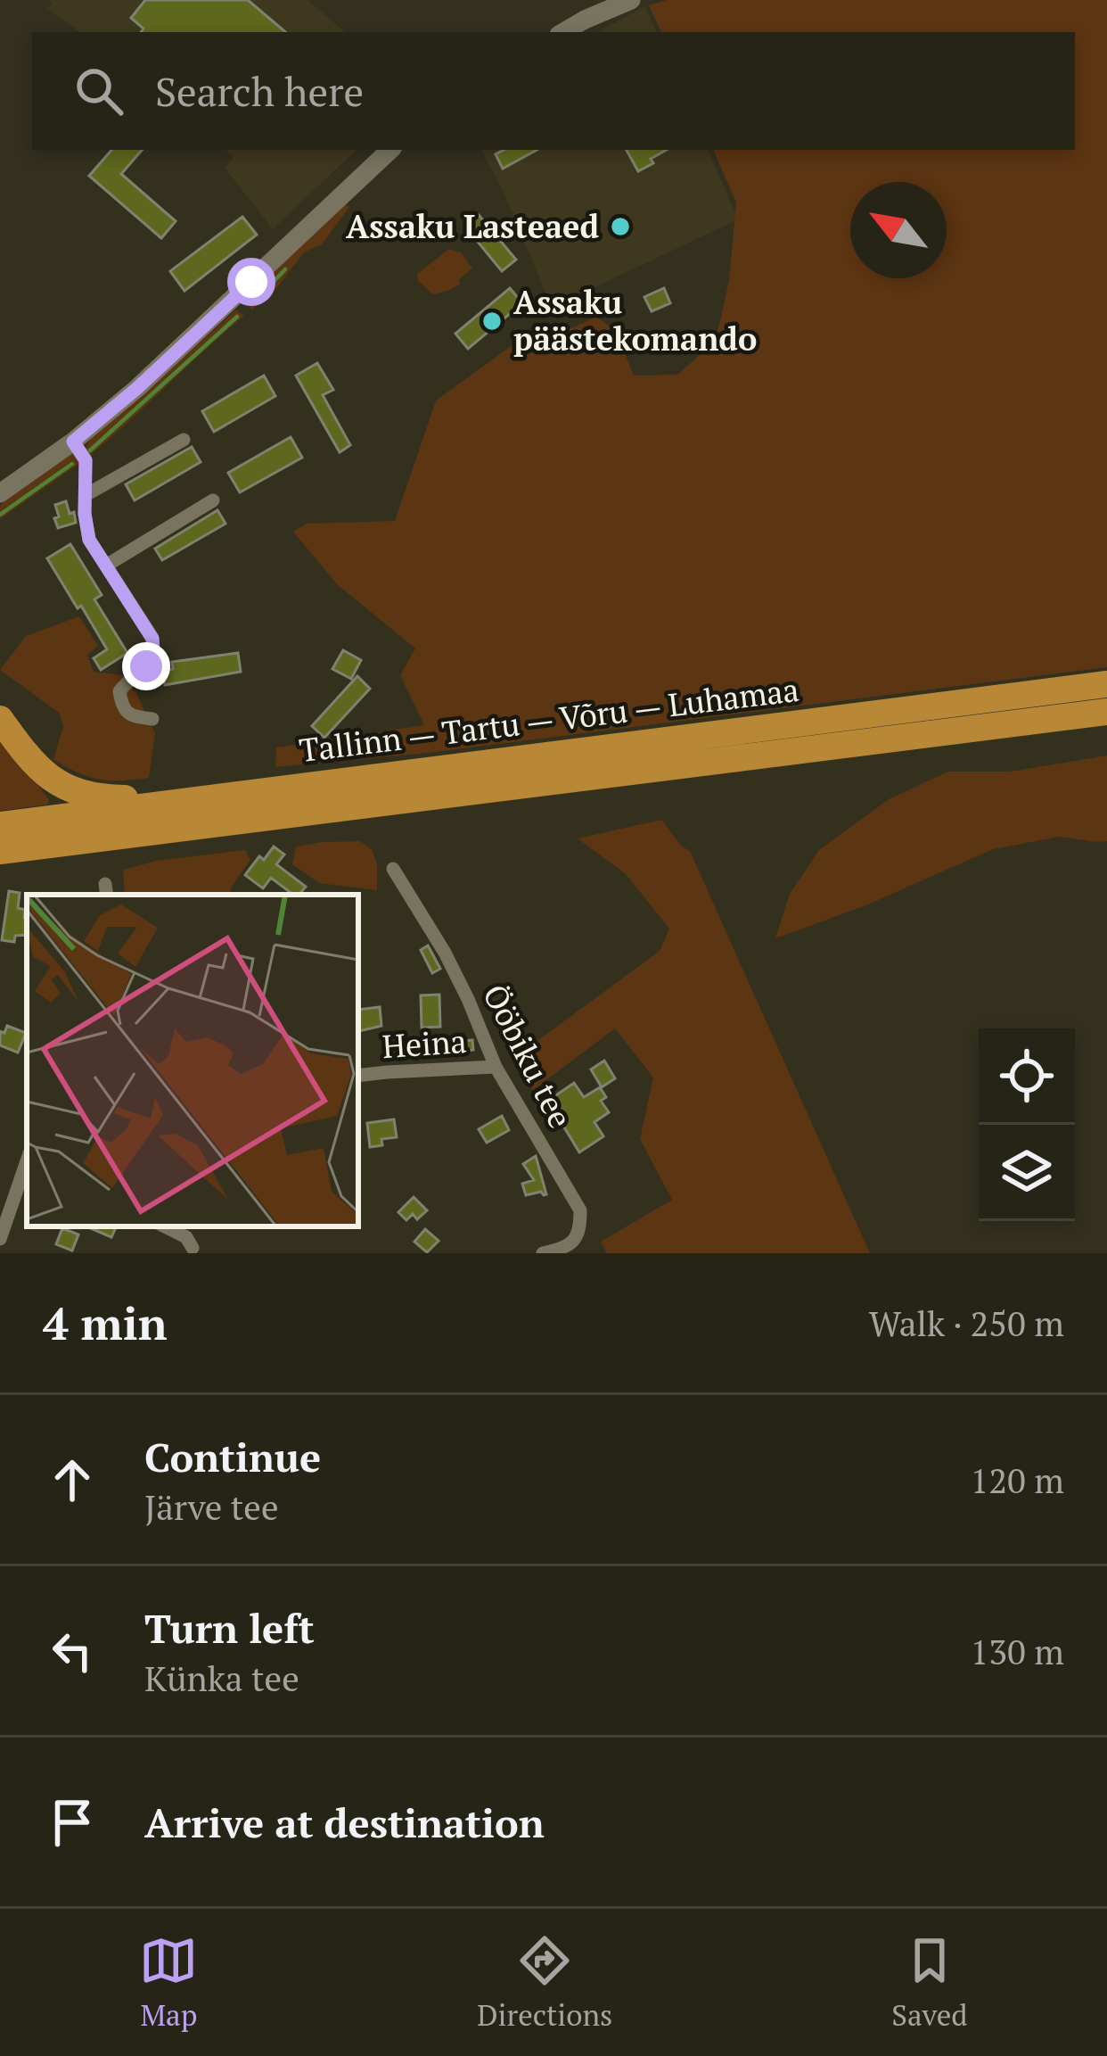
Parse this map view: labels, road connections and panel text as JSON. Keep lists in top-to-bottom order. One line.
{"streets":{"highway":["Tallinn — Tartu — Võru — Luhamaa"],"street":["Heina","Ööbiku tee"]},"crossings":[["Heina","Ööbiku tee"]],"places":["Assaku Lasteaed","Assaku päästekomando"],"north":"top left","page":{"search":"Search here","heading":["4 min","Walk · 250 m"],"list":[["Continue","Järve tee","120 m"],["Turn left","Künka tee","130 m"],"Arrive at destination"],"nav":["Map","Directions","Saved"]}}
